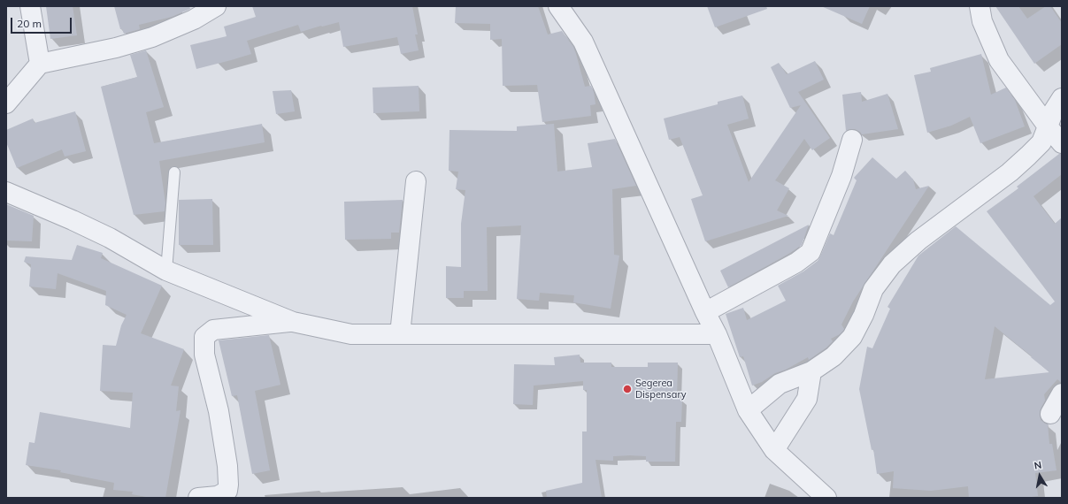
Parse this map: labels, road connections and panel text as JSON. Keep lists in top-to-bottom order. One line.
{"places":["Segerea Dispensary"],"scale_bar":"20 m","north":"top"}
